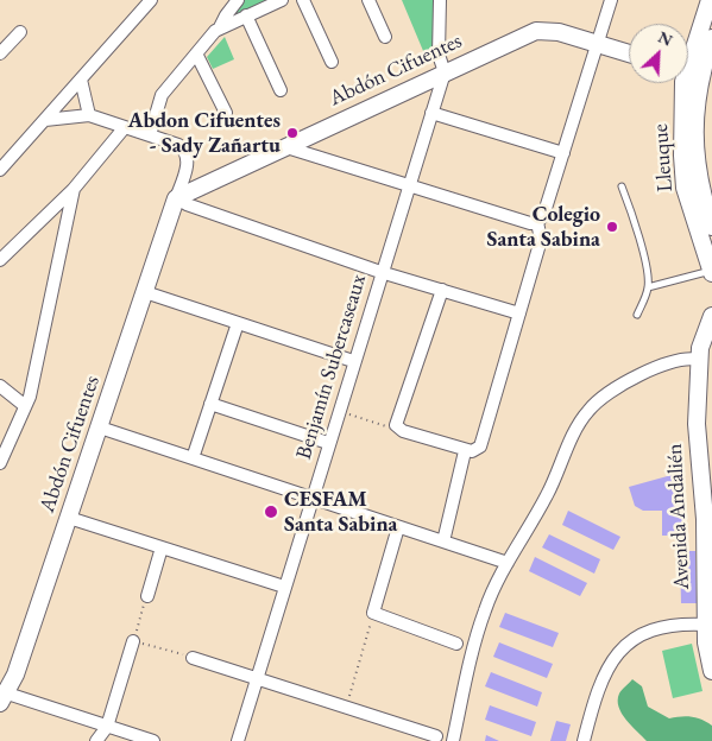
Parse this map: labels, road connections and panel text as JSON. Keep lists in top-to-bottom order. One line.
{"streets":{"street":["Abdón Cifuentes","Lleuque","Benjamín Subercaseaux","Avenida Andalién"]},"crossings":[["Abdón Cifuentes","Benjamín Subercaseaux"]],"places":["Abdon Cifuentes - Sady Zañartu","Colegio Santa Sabina","CESFAM Santa Sabina"],"north":"top right"}
